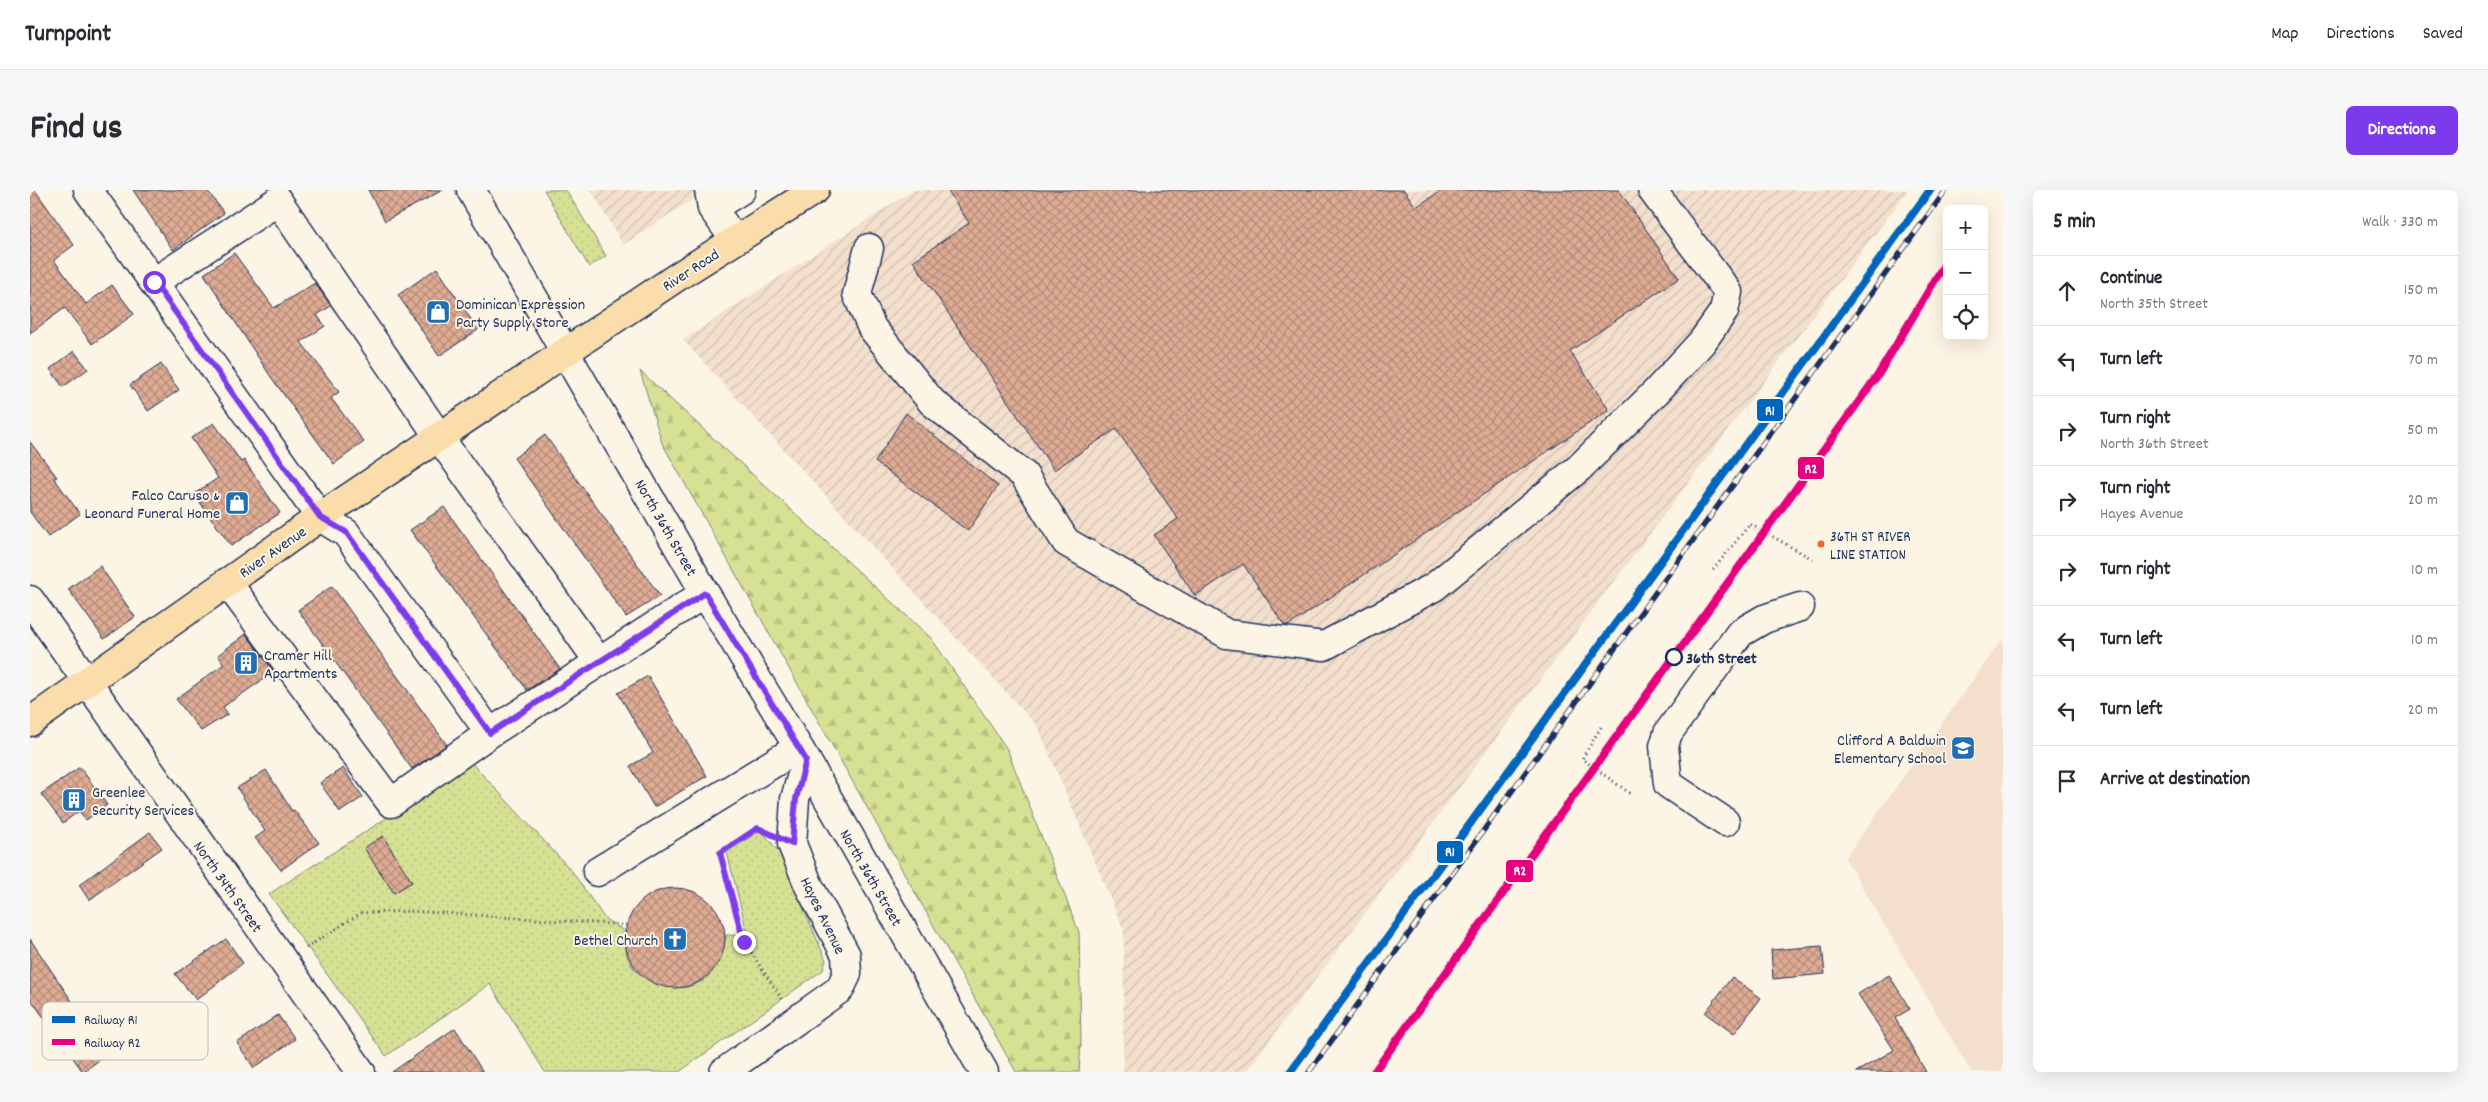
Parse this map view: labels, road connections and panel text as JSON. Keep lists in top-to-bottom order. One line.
{"streets":{"main road":["River Road","River Avenue"],"street":["North 36th Street","North 34th Street","Hayes Avenue"]},"crossings":[["River Road","North 36th Street"],["River Road","River Avenue"],["North 36th Street","River Avenue"],["North 36th Street","Hayes Avenue"],["River Avenue","North 34th Street"]],"places":{"shop":["Dominican Expression Party Supply Store","Falco Caruso & Leonard Funeral Home"],"other":["36TH ST RIVER LINE STATION","36th Street"],"building":["Cramer Hill Apartments","Greenlee Security Services"],"school or university":["Clifford A Baldwin Elementary School"],"church":["Bethel Church"]},"lines":["rail line R1","rail line R2"],"legend":["Railway R1","Railway R2"],"page":{"header":"Turnpoint","nav":["Map","Directions","Saved"],"title":"Find us","buttons":"Directions","heading":["5 min","Walk · 330 m"],"map_buttons":["+","−"],"list":[["Continue","North 35th Street","150 m"],["Turn left","70 m"],["Turn right","North 36th Street","50 m"],["Turn right","Hayes Avenue","20 m"],["Turn right","10 m"],["Turn left","10 m"],["Turn left","20 m"],"Arrive at destination"]}}
